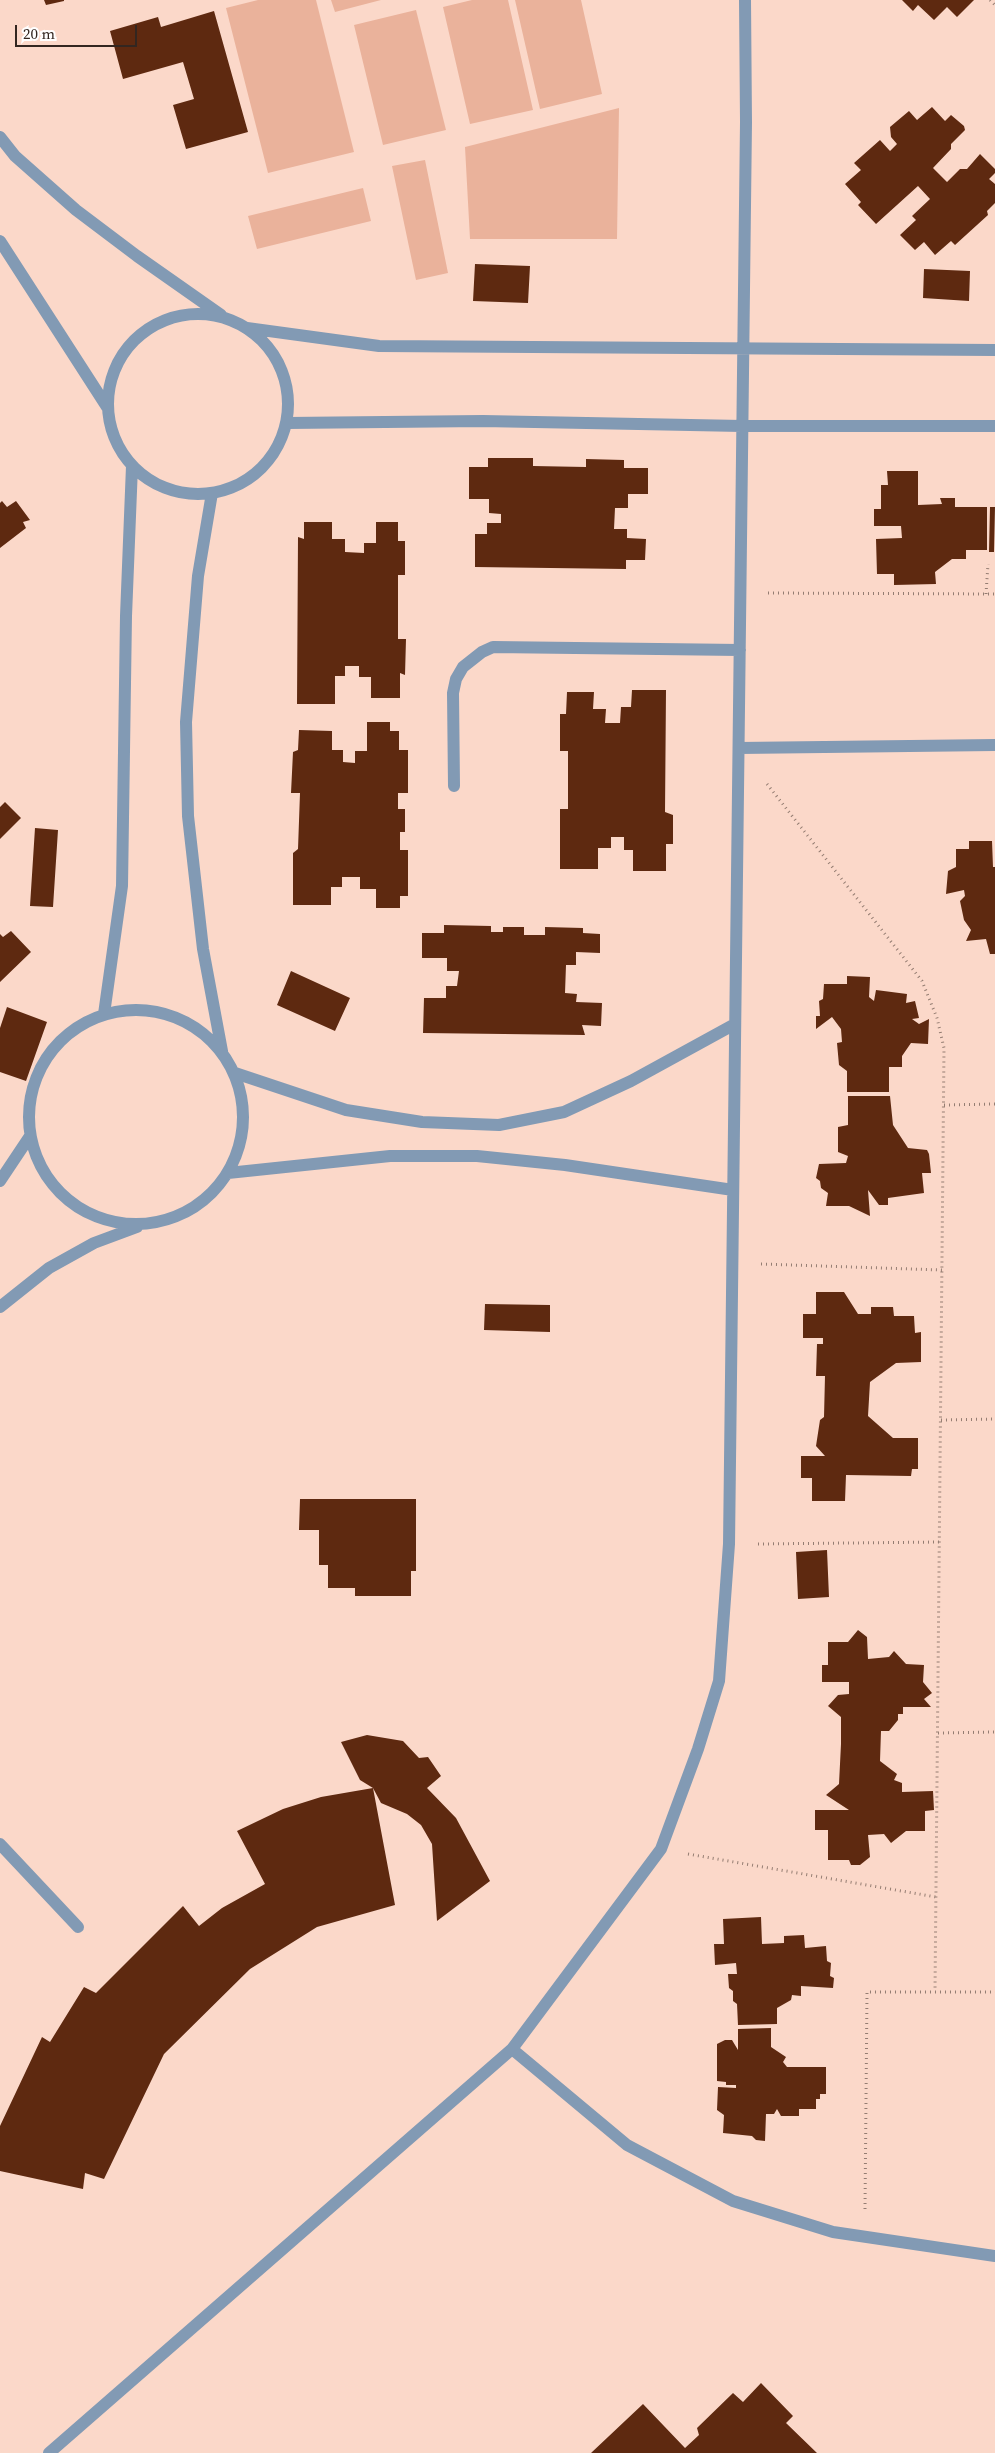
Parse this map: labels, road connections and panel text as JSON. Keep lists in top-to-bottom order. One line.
{"scale_bar":"20 m"}
